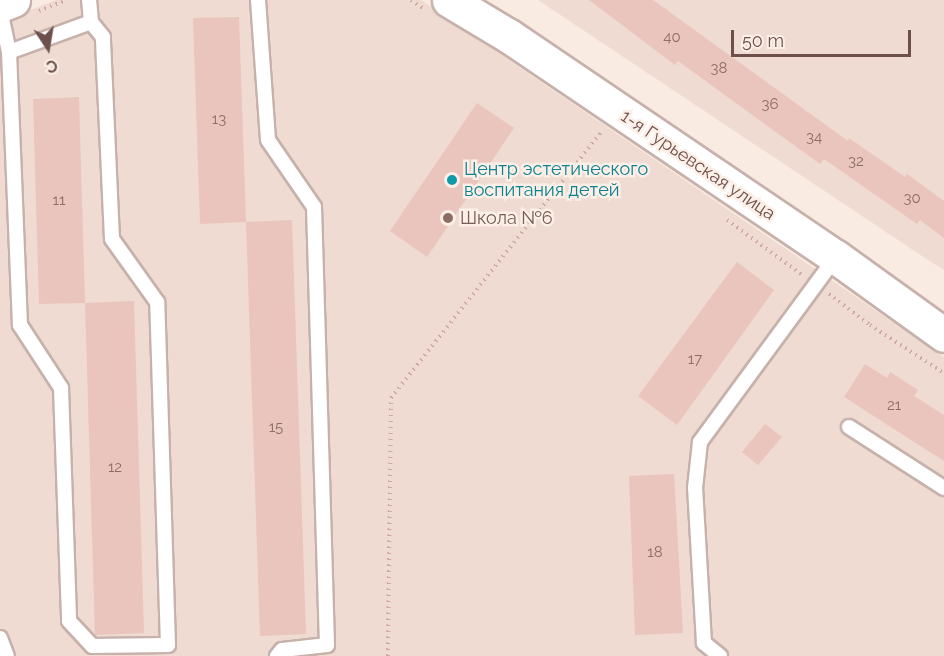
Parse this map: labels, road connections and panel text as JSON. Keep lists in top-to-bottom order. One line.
{"streets":{"main road":["1-я Гурьевская улица"]},"places":["Центр эстетического воспитания детей","Школа №6"],"house_numbers":["40","38","36","13","34","32","30","11","17","21","15","12","18"],"scale_bar":"50 m","north":"bottom"}
